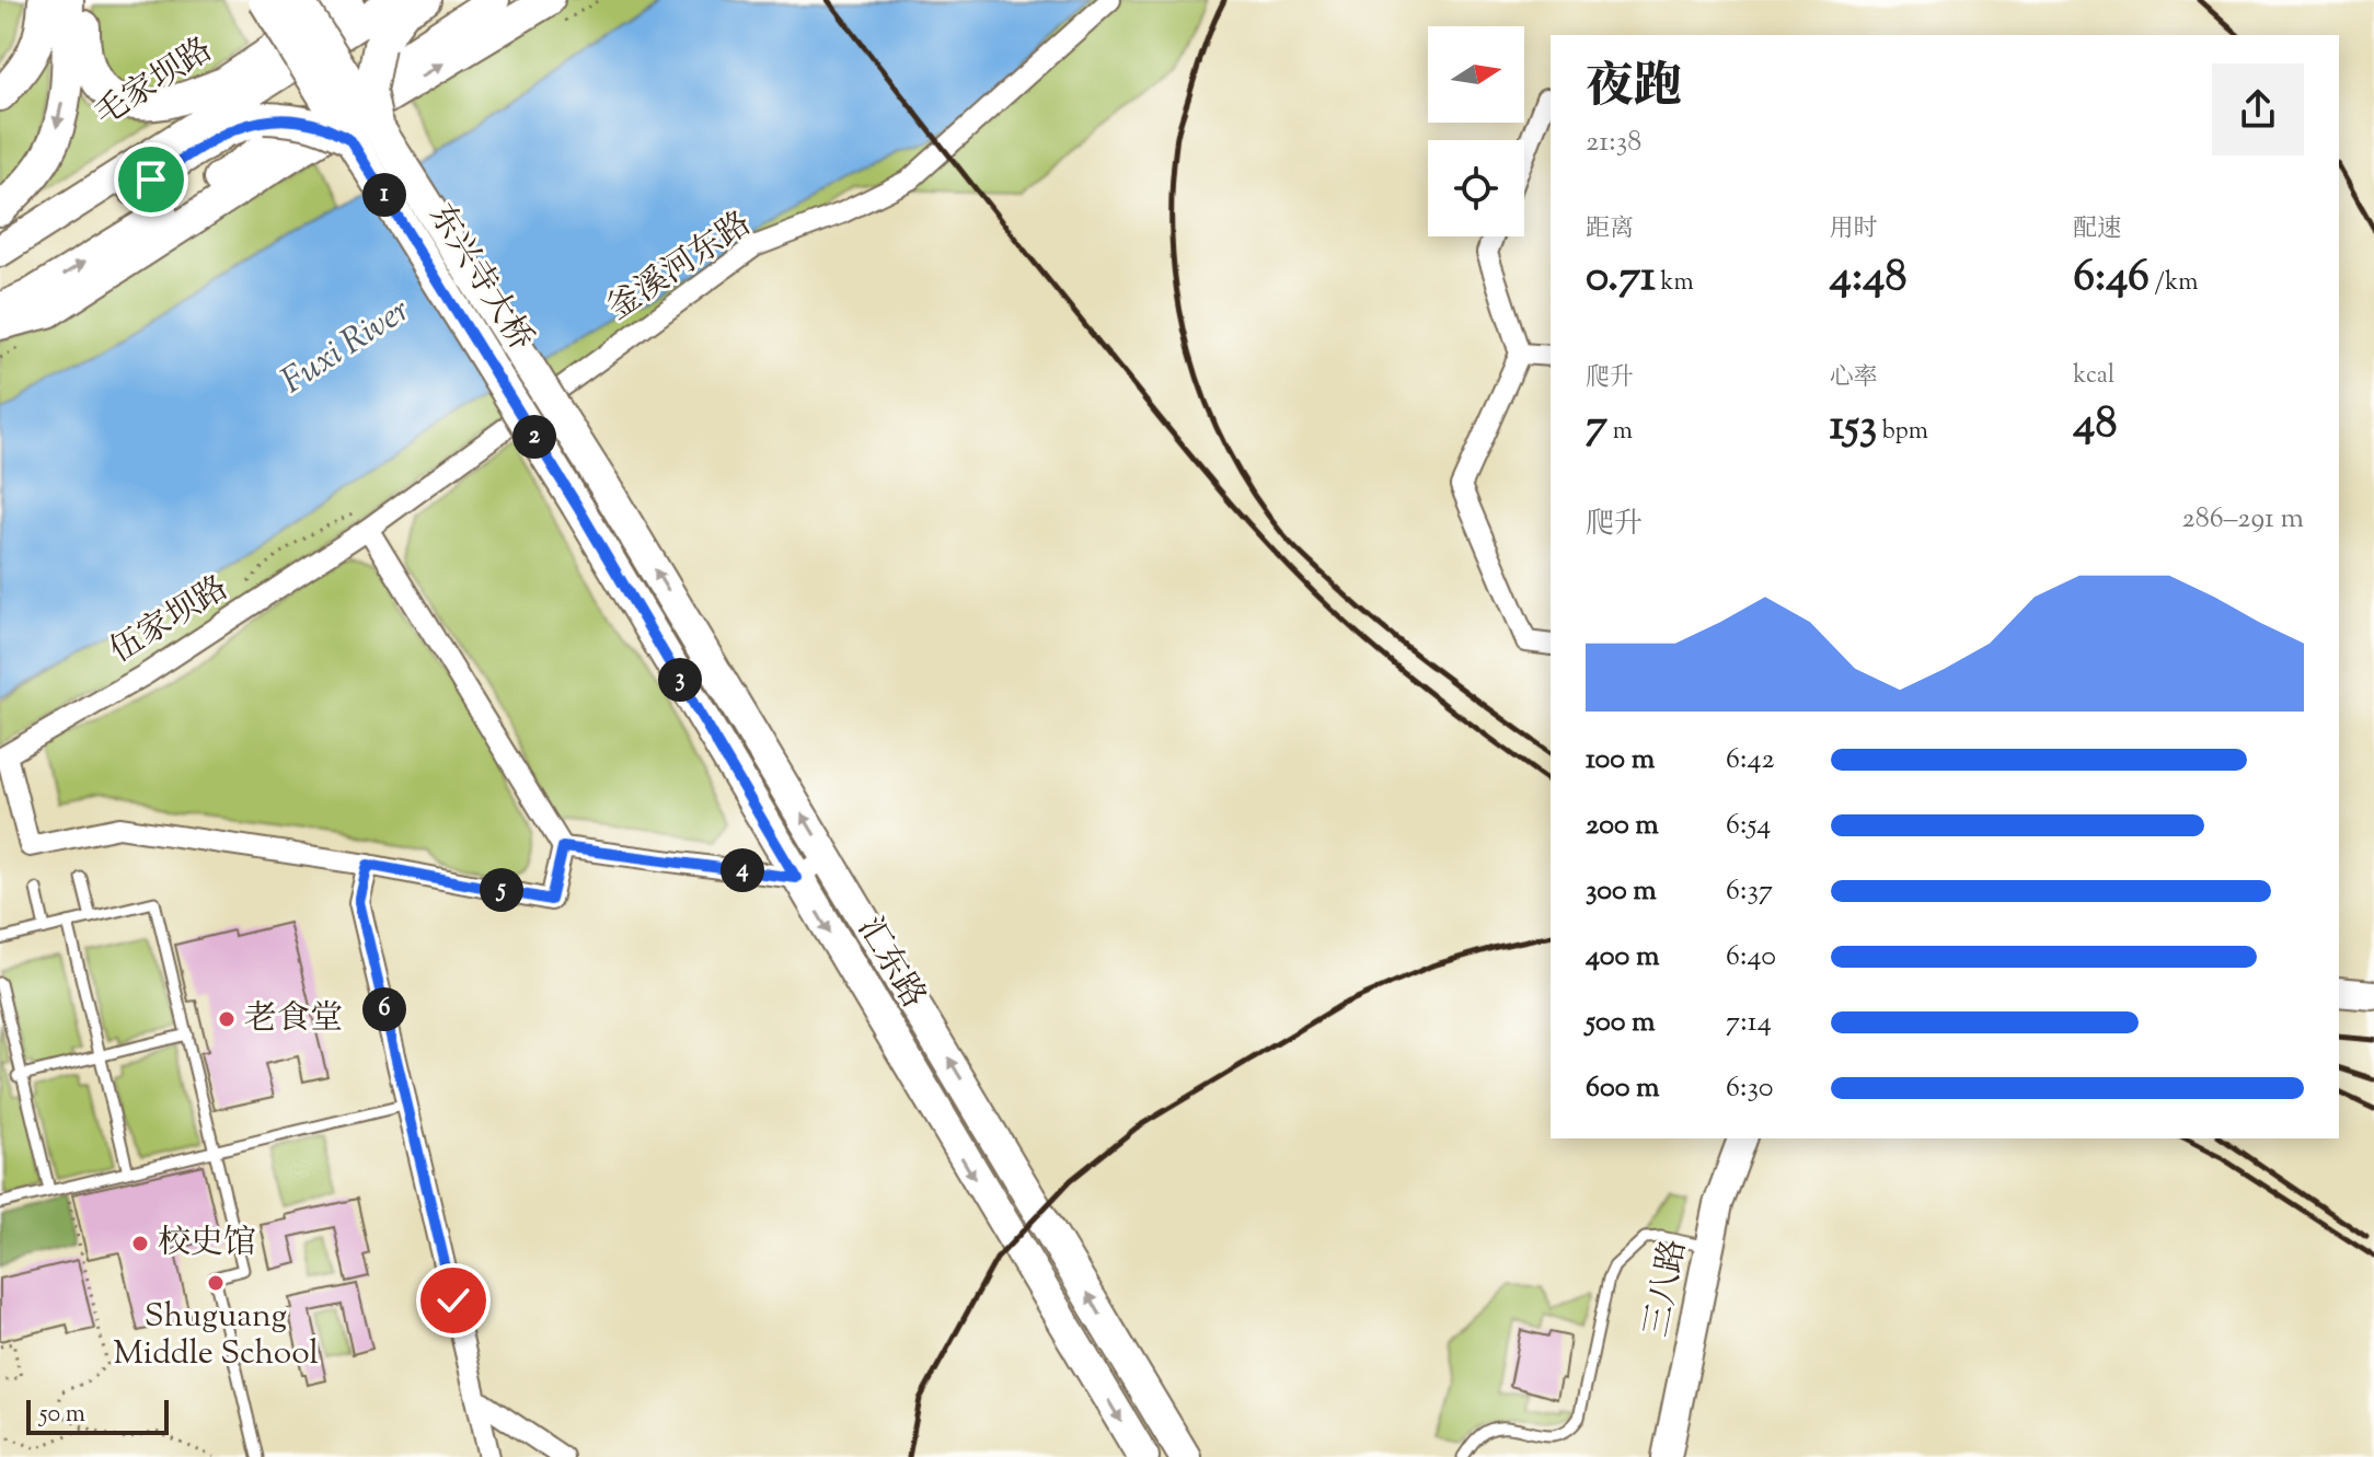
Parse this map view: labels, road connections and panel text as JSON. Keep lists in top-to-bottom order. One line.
{"streets":{"main road":["毛家坝路","东兴寺大桥","汇东路","三八路"],"street":["釜溪河东路","伍家坝路"]},"crossings":[["釜溪河东路","伍家坝路"],["东兴寺大桥","汇东路"]],"water":["Fuxi River"],"places":["老食堂","校史馆","Shuguang Middle School"],"scale_bar":"50 m","north":"right","page":{"heading":["夜跑","21:38"],"pins":["1","2","3","4","5","6"],"stats":[["距离","0.71 km"],["用时","4:48"],["配速","6:46 /km"],["爬升","7 m"],["心率","153 bpm"],["kcal","48"]],"chart":["爬升","286–291 m"],"list":[{"name":"100 m","note":"6:42"},{"name":"200 m","note":"6:54"},{"name":"300 m","note":"6:37"},{"name":"400 m","note":"6:40"},{"name":"500 m","note":"7:14"},{"name":"600 m","note":"6:30"}],"scale":"50 m"}}
